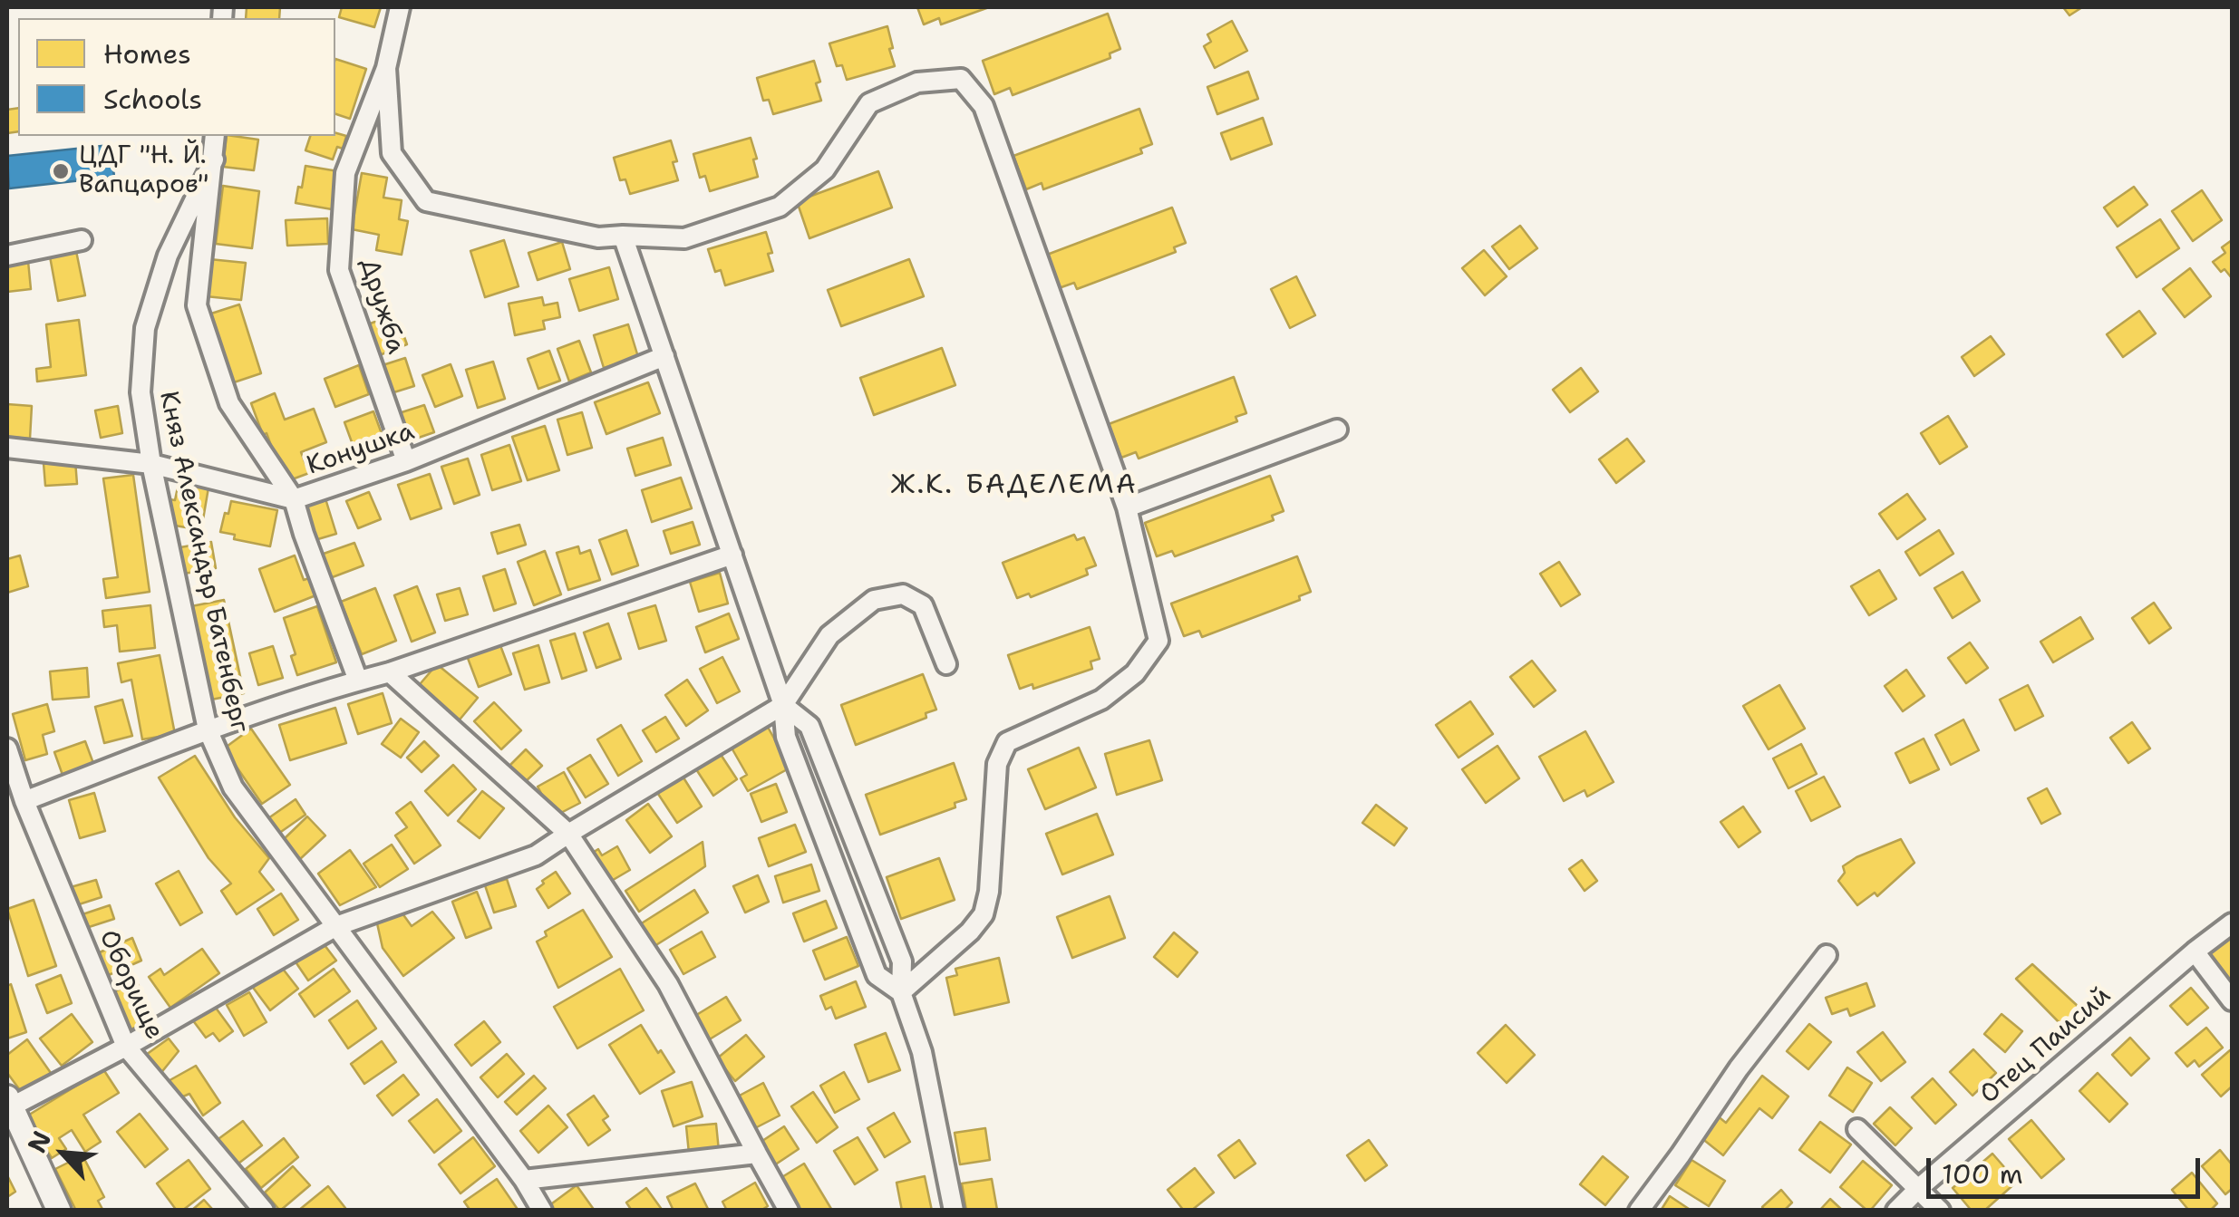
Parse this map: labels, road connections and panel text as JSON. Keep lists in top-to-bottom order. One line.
{"streets":{"street":["Дружба","Конушка","Княз Александър Батенберг","Оборище","Отец Паисий"]},"crossings":[["Дружба","Конушка"],["Конушка","Княз Александър Батенберг"]],"districts":["Ж.К. БАДЕЛЕМА"],"places":["ЦДГ \"Н. Й. Вапцаров\""],"legend":["Homes","Schools"],"scale_bar":"100 m","north":"top left"}
